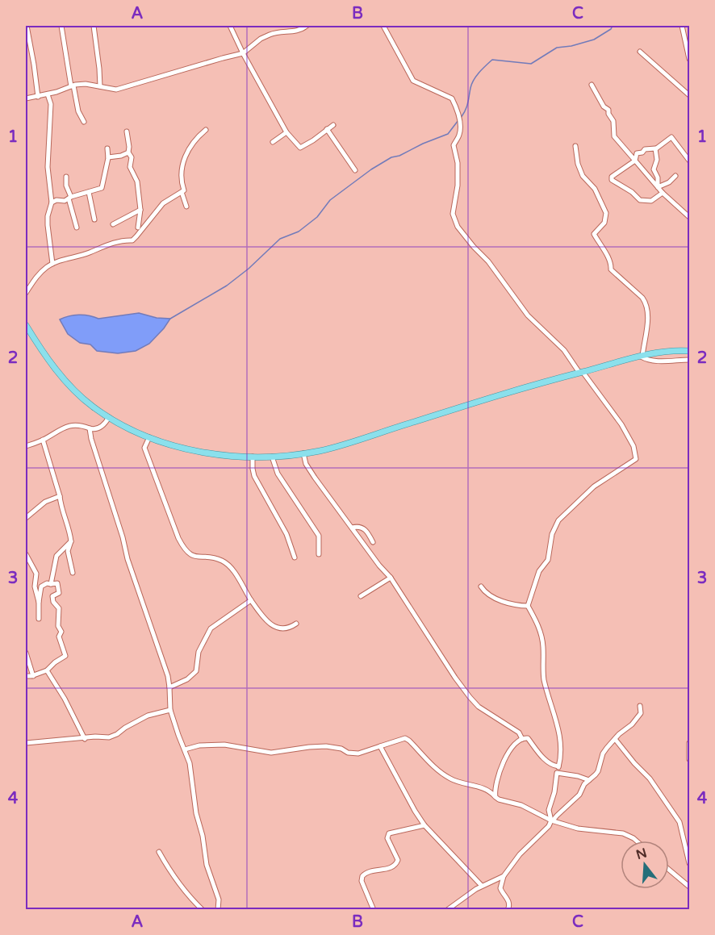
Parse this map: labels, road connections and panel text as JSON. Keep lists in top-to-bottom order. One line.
{"north":"top","grid":{"columns":["A","B","C"],"rows":["1","2","3","4"]}}
